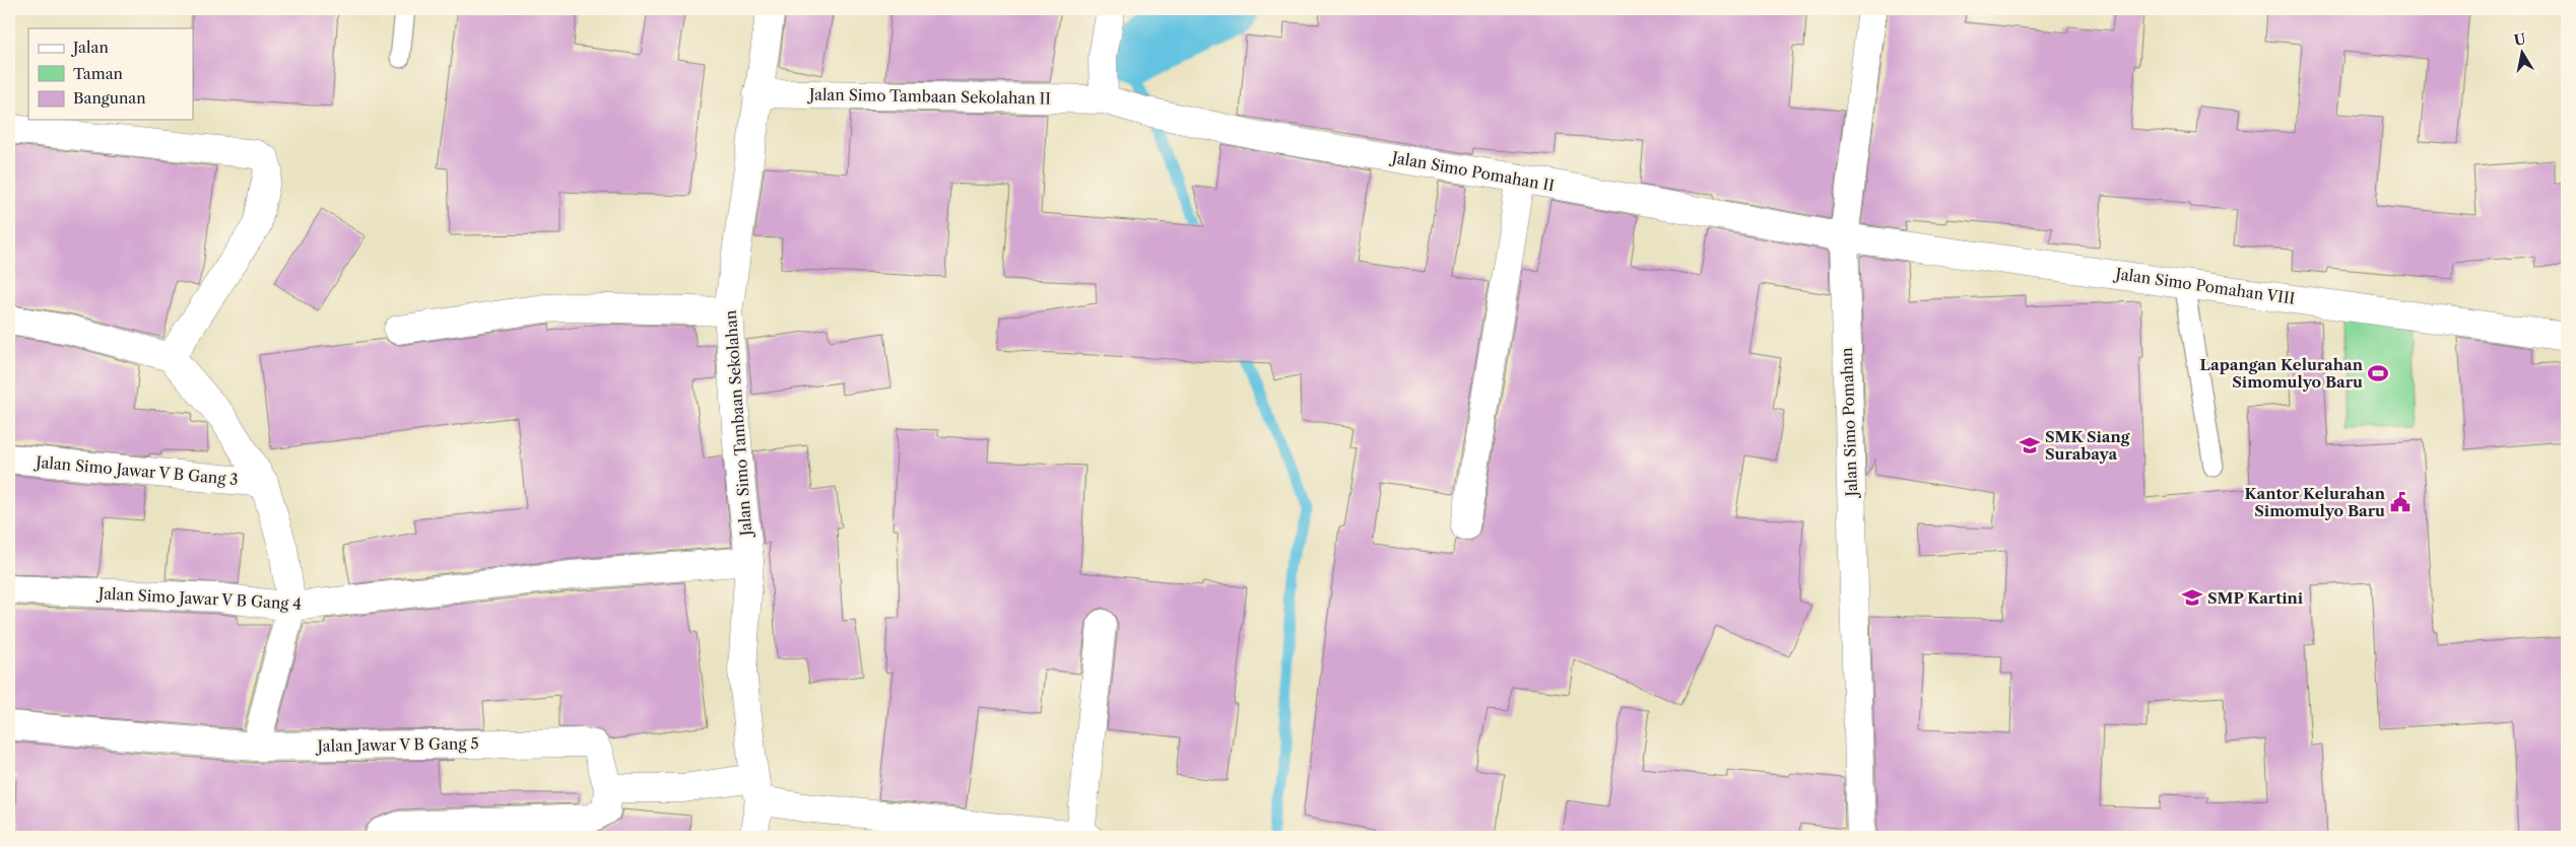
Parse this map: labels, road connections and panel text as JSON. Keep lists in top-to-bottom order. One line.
{"streets":{"street":["Jalan Simo Tambaan Sekolahan II","Jalan Simo Pomahan II","Jalan Simo Pomahan VIII","Jalan Simo Pomahan","Jalan Simo Tambaan Sekolahan","Jalan Simo Jawar V B Gang 3","Jalan Simo Jawar V B Gang 4","Jalan Jawar V B Gang 5"]},"crossings":[["Jalan Simo Tambaan Sekolahan II","Jalan Simo Pomahan II"],["Jalan Simo Tambaan Sekolahan II","Jalan Simo Tambaan Sekolahan"],["Jalan Simo Pomahan II","Jalan Simo Pomahan VIII"],["Jalan Simo Pomahan II","Jalan Simo Pomahan"],["Jalan Simo Pomahan VIII","Jalan Simo Pomahan"],["Jalan Simo Tambaan Sekolahan","Jalan Simo Jawar V B Gang 4"]],"places":{"sports":["Lapangan Kelurahan Simomulyo Baru"],"school or university":["SMK Siang Surabaya","SMP Kartini"],"public building":["Kantor Kelurahan Simomulyo Baru"]},"legend":["Jalan","Taman","Bangunan"],"north":"top"}
